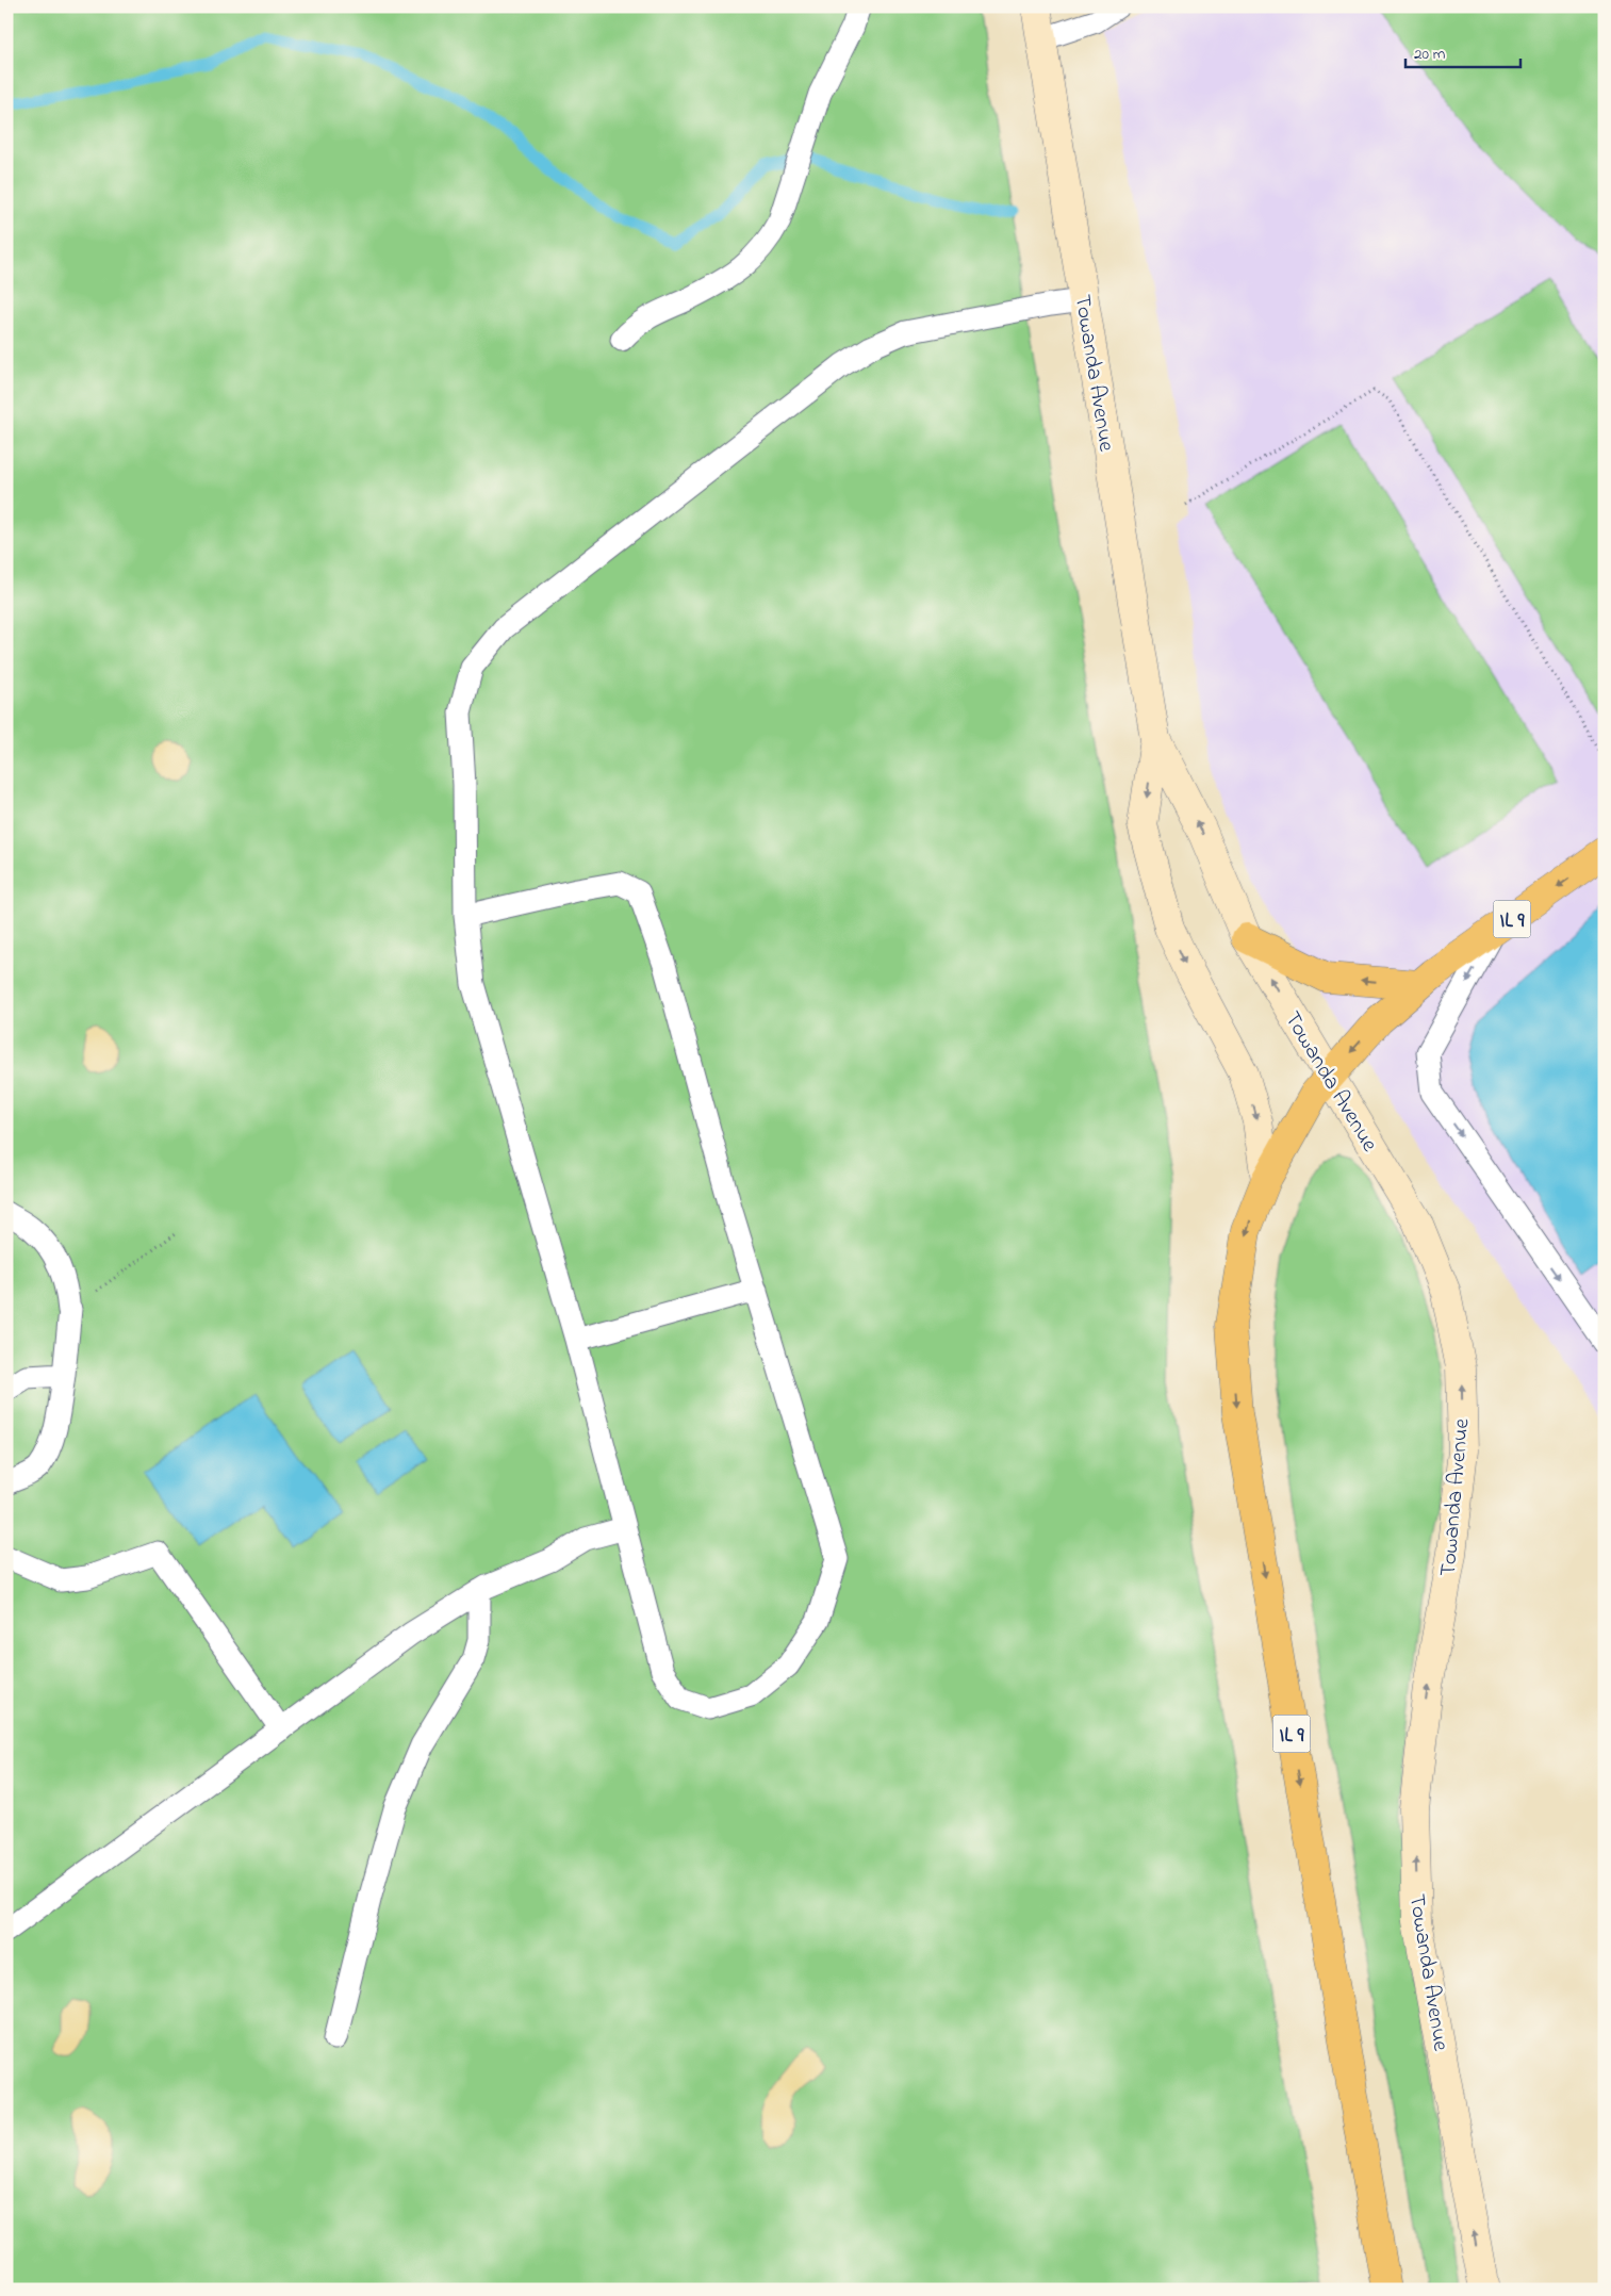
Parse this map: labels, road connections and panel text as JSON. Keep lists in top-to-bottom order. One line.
{"streets":{"main road":["Towanda Avenue","IL 9"]},"crossings":[["Towanda Avenue","IL 9"]],"scale_bar":"20 m"}
